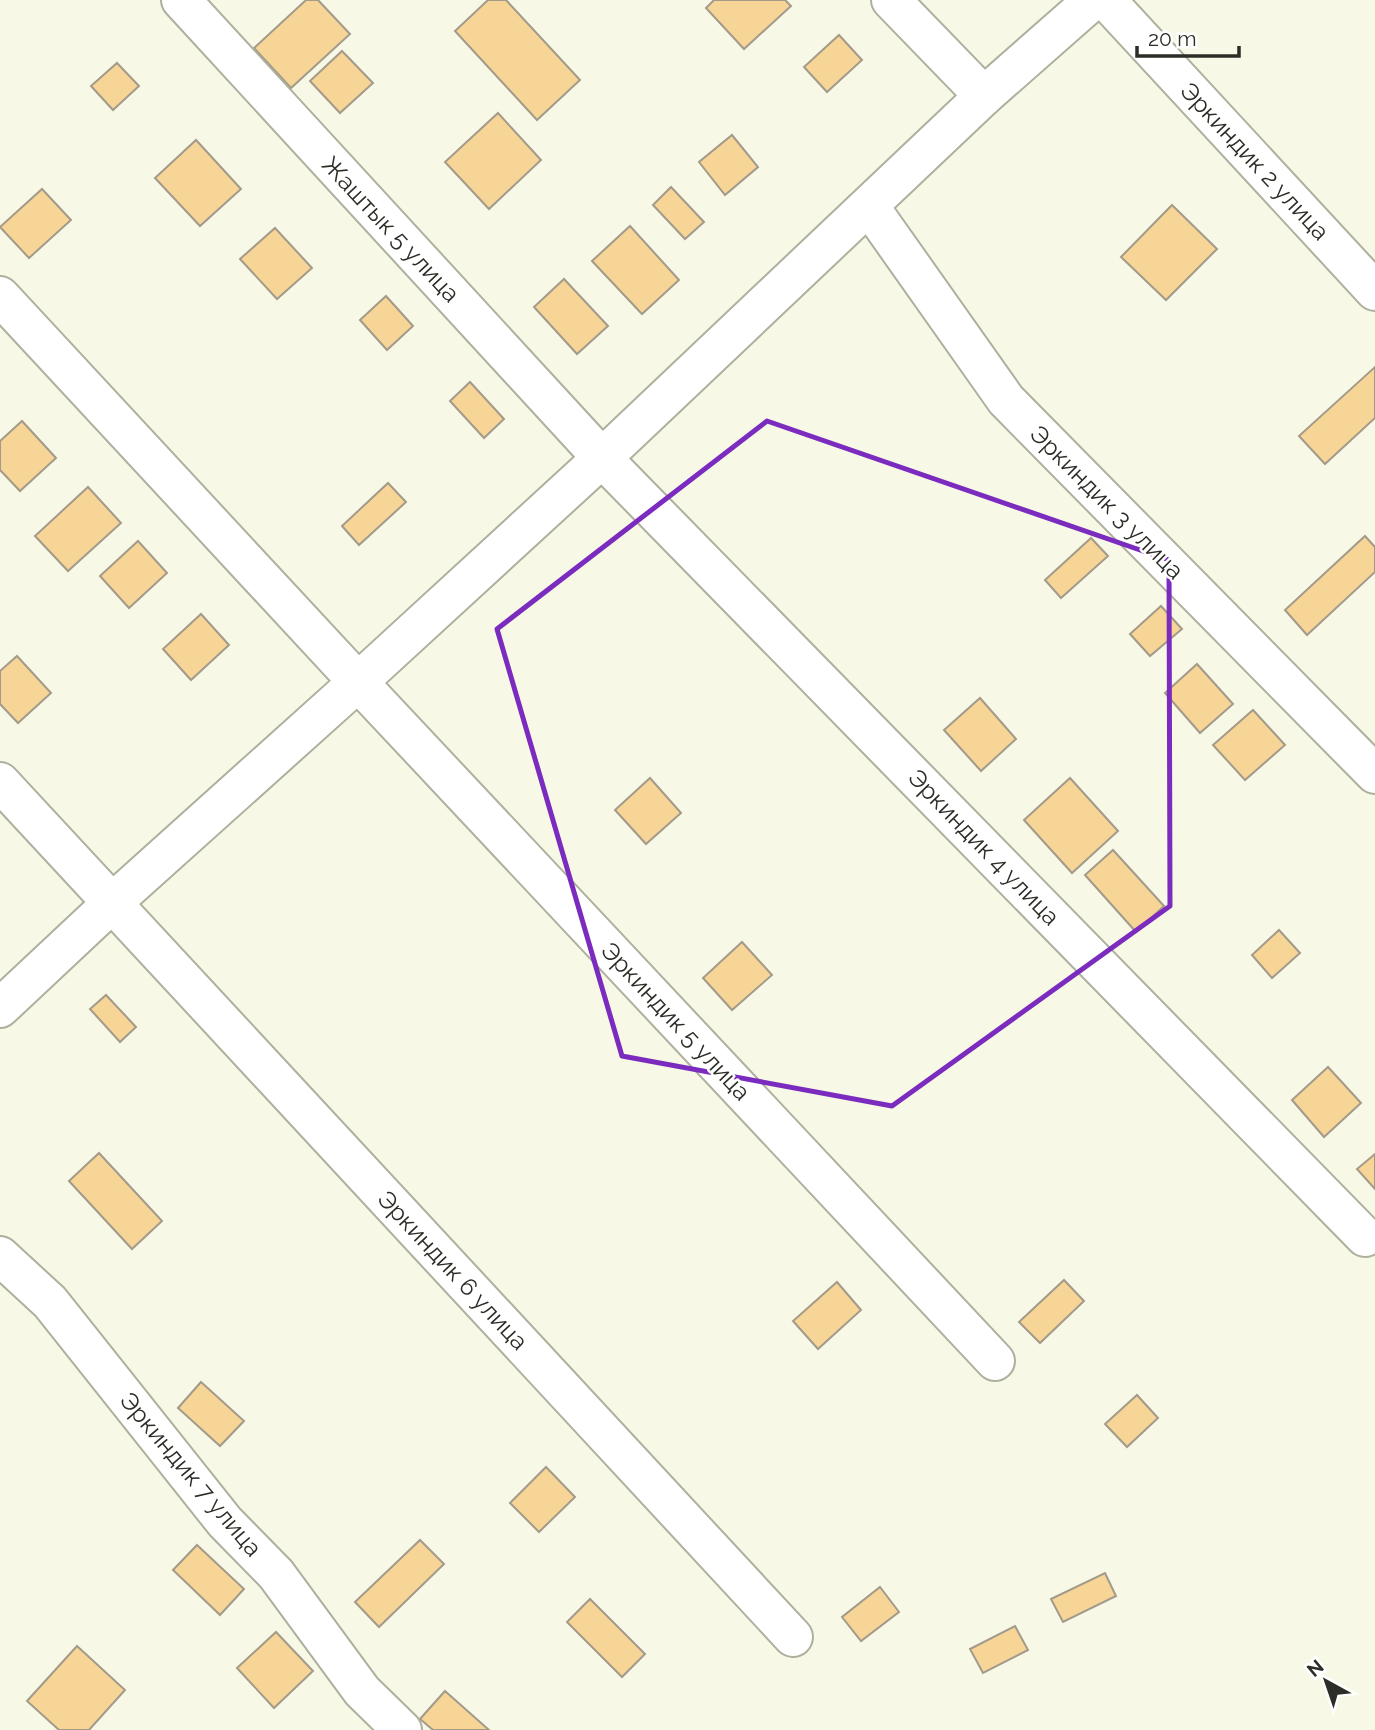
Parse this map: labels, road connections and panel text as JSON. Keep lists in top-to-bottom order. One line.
{"streets":{"street":["Эркиндик 2 улица","Жаштык 5 улица","Эркиндик 3 улица","Эркиндик 4 улица","Эркиндик 5 улица","Эркиндик 6 улица","Эркиндик 7 улица"]},"crossings":[["Жаштык 5 улица","Эркиндик 4 улица"]],"scale_bar":"20 m","north":"top left"}
